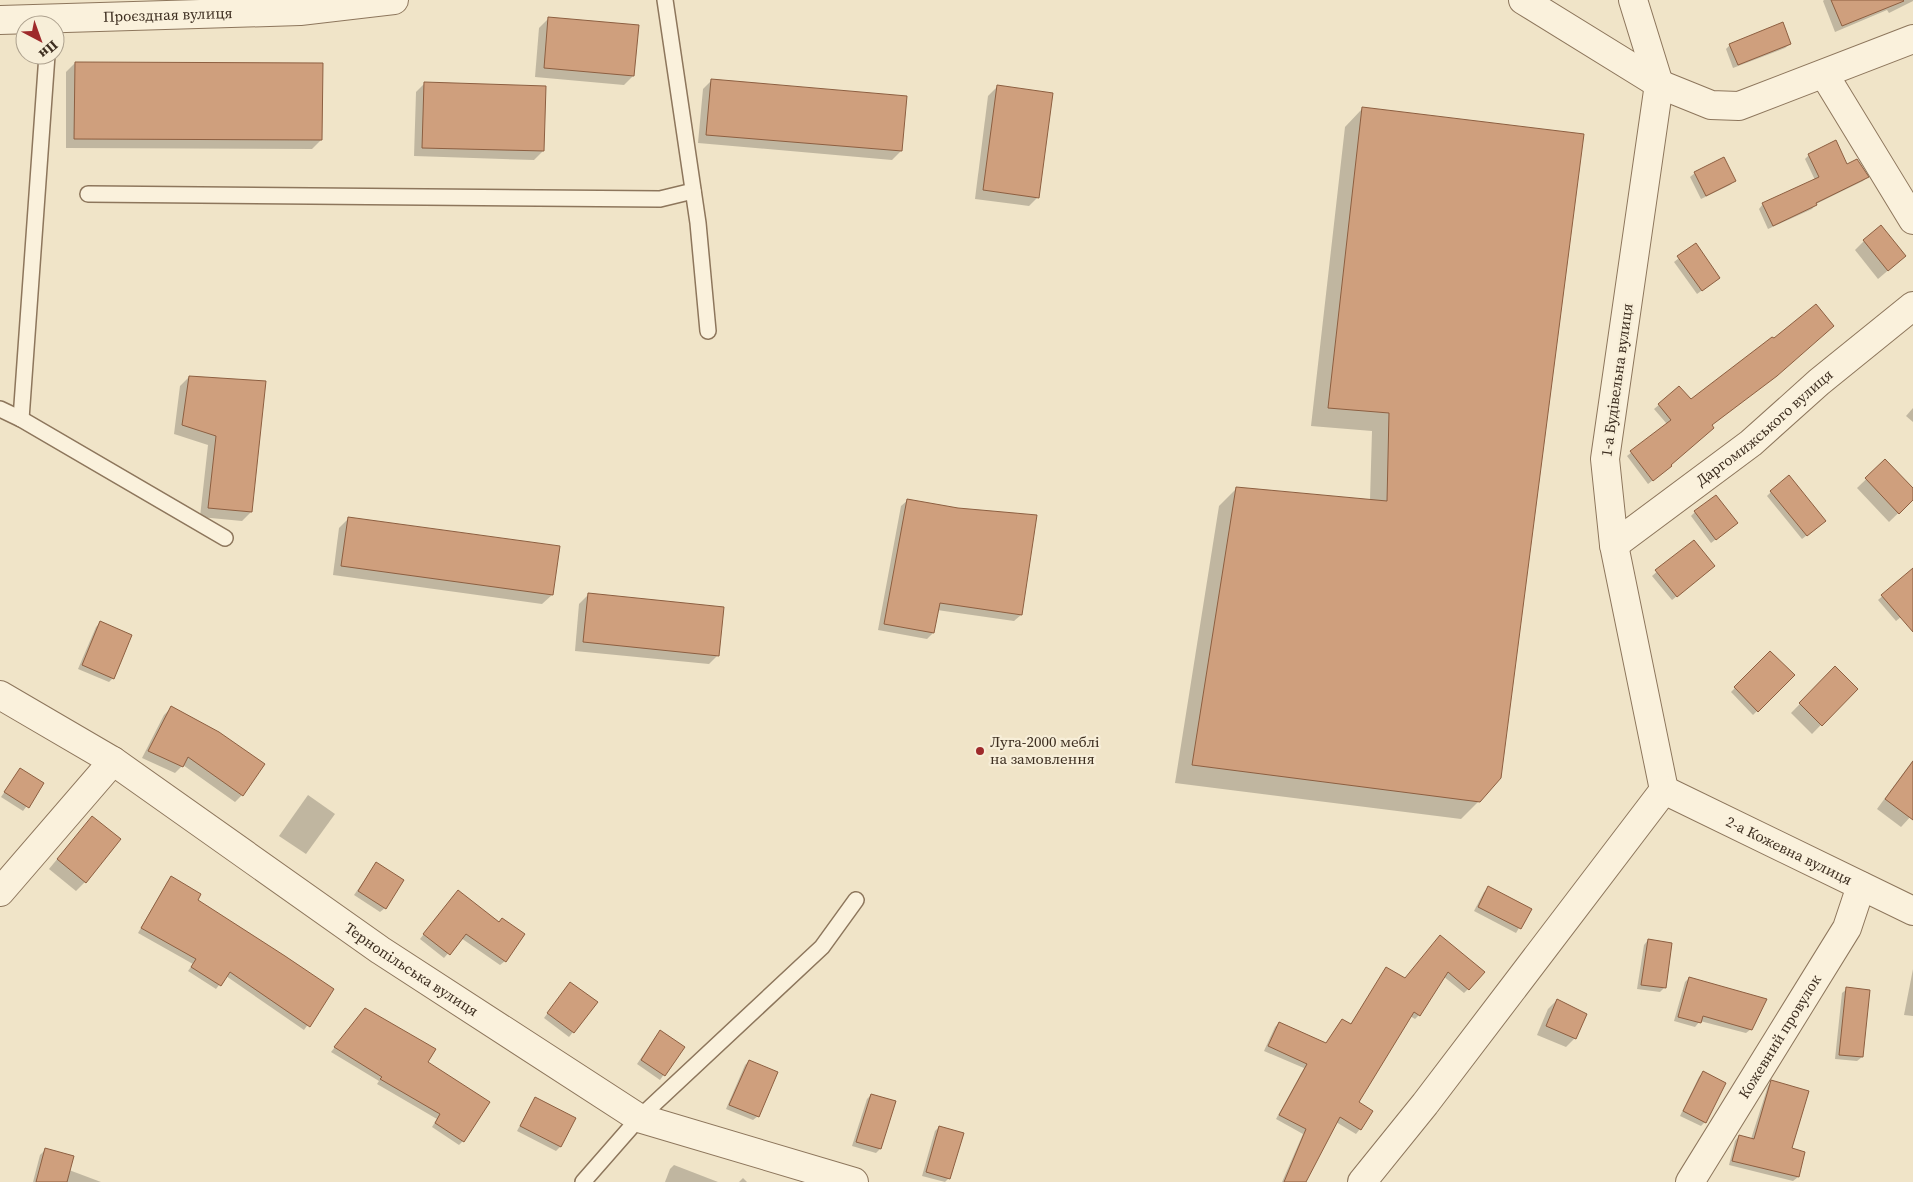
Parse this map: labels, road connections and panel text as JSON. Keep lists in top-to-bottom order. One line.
{"streets":{"street":["Проєздная вулиця","1-а Будівельна вулиця","Даргомижського вулиця","2-а Кожевна вулиця","Тернопільська вулиця","Кожевний провулок"]},"crossings":[["1-а Будівельна вулиця","Даргомижського вулиця"],["1-а Будівельна вулиця","2-а Кожевна вулиця"],["2-а Кожевна вулиця","Кожевний провулок"]],"places":["Луга-2000 меблі на замовлення"],"north":"bottom right"}
